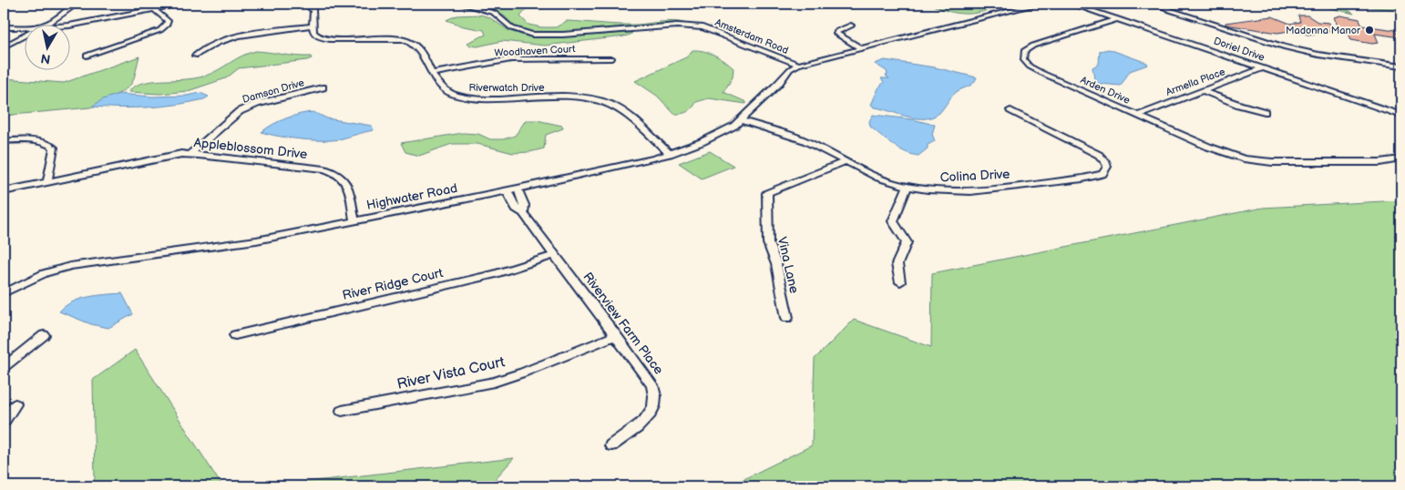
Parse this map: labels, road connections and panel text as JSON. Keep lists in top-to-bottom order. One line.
{"streets":{"street":["Amsterdam Road","Doriel Drive","Woodhaven Court","Armella Place","Riverwatch Drive","Arden Drive","Damson Drive","Appleblossom Drive","Colina Drive","Highwater Road","Vina Lane","River Ridge Court","Riverview Farm Place","River Vista Court"]},"crossings":[["Amsterdam Road","Highwater Road"],["Doriel Drive","Armella Place"],["Doriel Drive","Arden Drive"],["Woodhaven Court","Riverwatch Drive"],["Armella Place","Arden Drive"],["Riverwatch Drive","Highwater Road"],["Damson Drive","Appleblossom Drive"],["Appleblossom Drive","Highwater Road"],["Colina Drive","Highwater Road"],["Colina Drive","Vina Lane"],["Highwater Road","Riverview Farm Place"],["River Ridge Court","Riverview Farm Place"],["Riverview Farm Place","River Vista Court"]],"places":["Madonna Manor"],"north":"bottom"}
